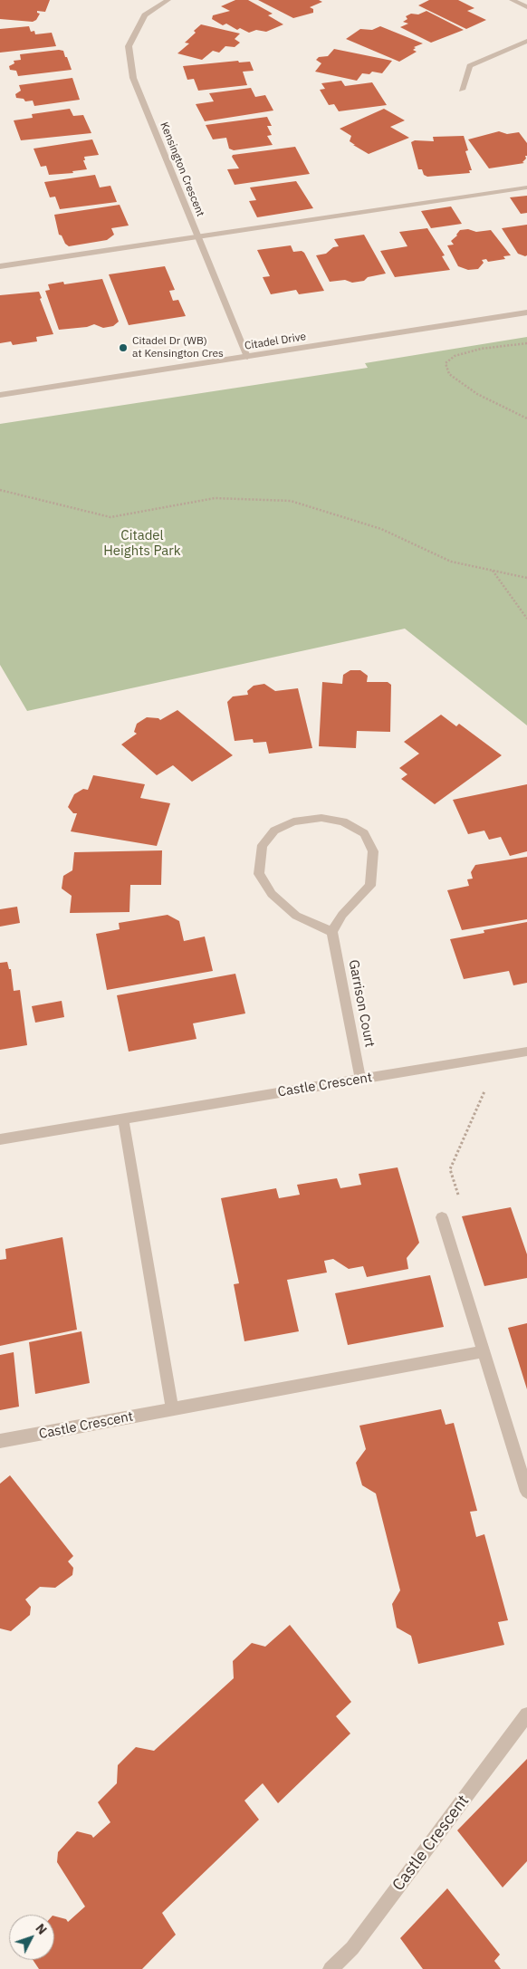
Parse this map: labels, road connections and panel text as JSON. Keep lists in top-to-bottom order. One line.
{"streets":{"street":["Kensington Crescent","Citadel Drive","Garrison Court","Castle Crescent"]},"crossings":[["Kensington Crescent","Citadel Drive"],["Garrison Court","Castle Crescent"]],"parks":["Citadel Heights Park"],"places":["Citadel Dr (WB) at Kensington Cres"],"north":"top right"}
